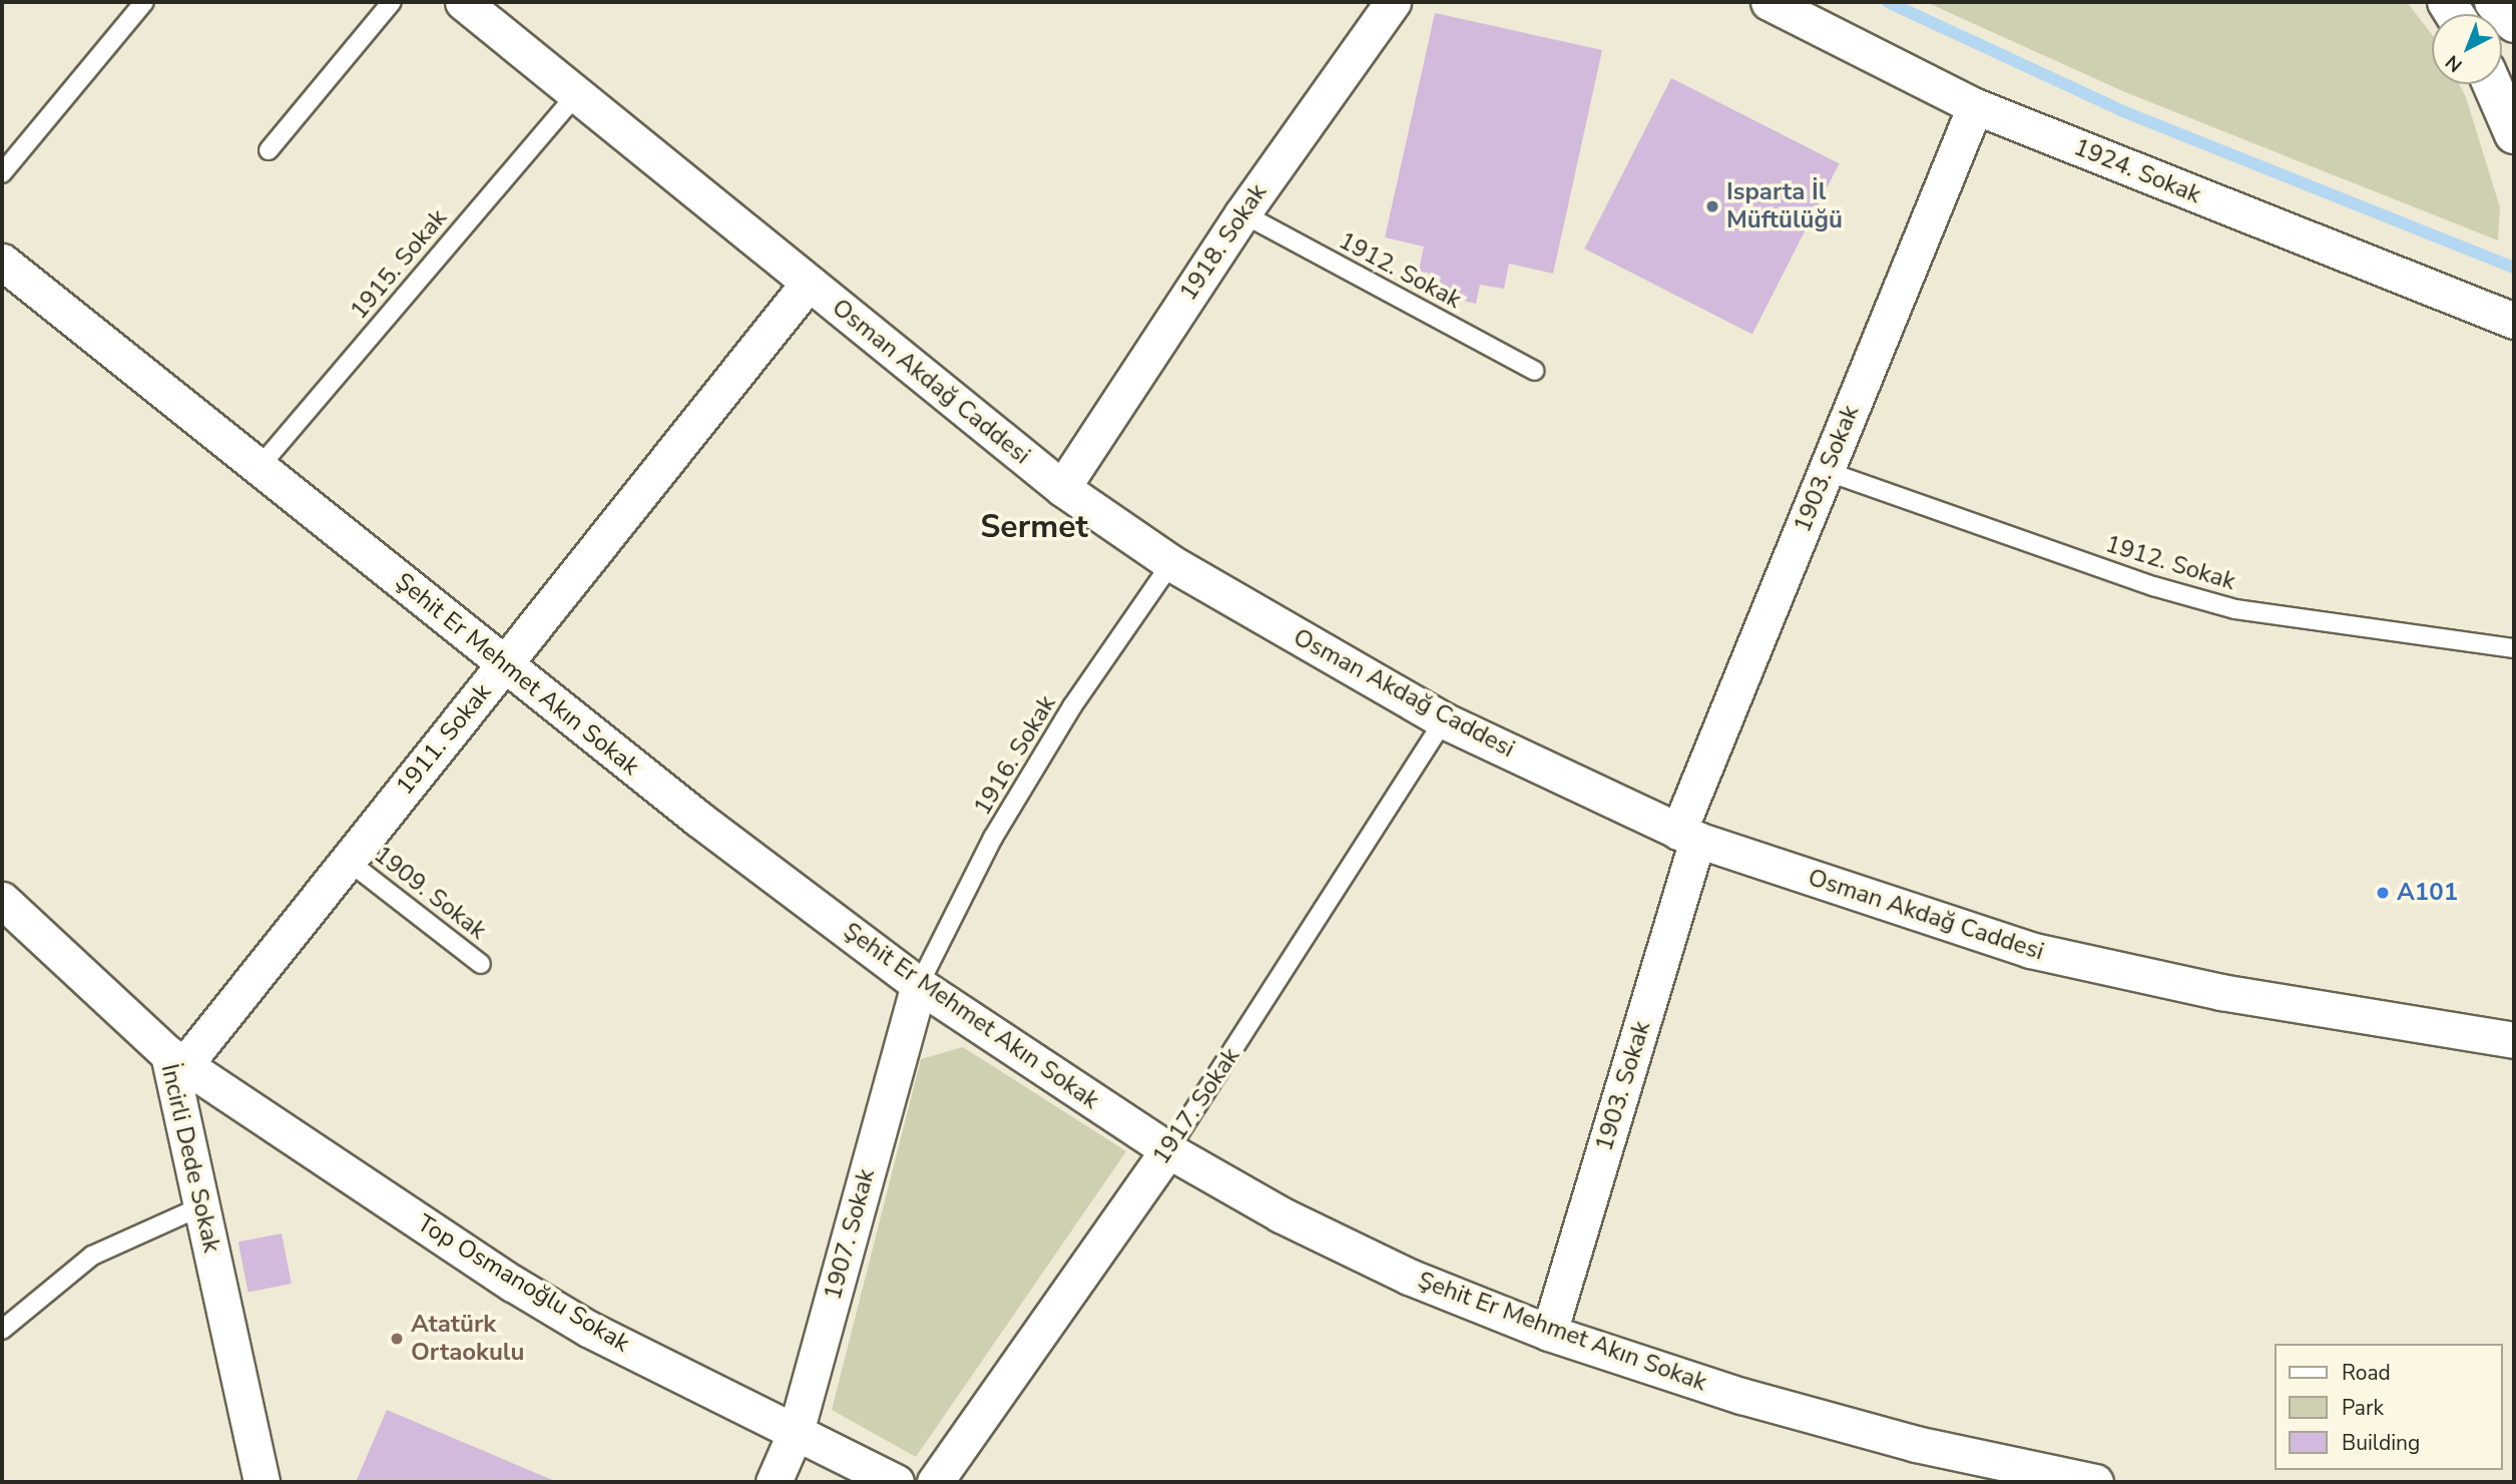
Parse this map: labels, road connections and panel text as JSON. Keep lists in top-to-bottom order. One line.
{"streets":{"street":["1924. Sokak","1918. Sokak","Osman Akdağ Caddesi","1903. Sokak","Şehit Er Mehmet Akın Sokak","1911. Sokak","1917. Sokak","İncirli Dede Sokak","1907. Sokak","Top Osmanoğlu Sokak"],"lane":["1915. Sokak","1912. Sokak","1916. Sokak","1909. Sokak"]},"crossings":[["1924. Sokak","1903. Sokak"],["1918. Sokak","1912. Sokak"],["1918. Sokak","Osman Akdağ Caddesi"],["1915. Sokak","Osman Akdağ Caddesi"],["1915. Sokak","Şehit Er Mehmet Akın Sokak"],["1912. Sokak","1903. Sokak"],["Osman Akdağ Caddesi","1903. Sokak"],["Osman Akdağ Caddesi","1911. Sokak"],["Osman Akdağ Caddesi","1916. Sokak"],["Osman Akdağ Caddesi","1917. Sokak"],["1903. Sokak","Şehit Er Mehmet Akın Sokak"],["Şehit Er Mehmet Akın Sokak","1911. Sokak"],["Şehit Er Mehmet Akın Sokak","1916. Sokak"],["Şehit Er Mehmet Akın Sokak","1917. Sokak"],["Şehit Er Mehmet Akın Sokak","1907. Sokak"],["1911. Sokak","1909. Sokak"],["1911. Sokak","İncirli Dede Sokak"],["1911. Sokak","Top Osmanoğlu Sokak"],["1916. Sokak","1907. Sokak"],["İncirli Dede Sokak","Top Osmanoğlu Sokak"],["1907. Sokak","Top Osmanoğlu Sokak"]],"districts":["Sermet"],"places":["Isparta İl Müftülüğü","A101","Atatürk Ortaokulu"],"legend":["Road","Park","Building"],"north":"bottom left"}
